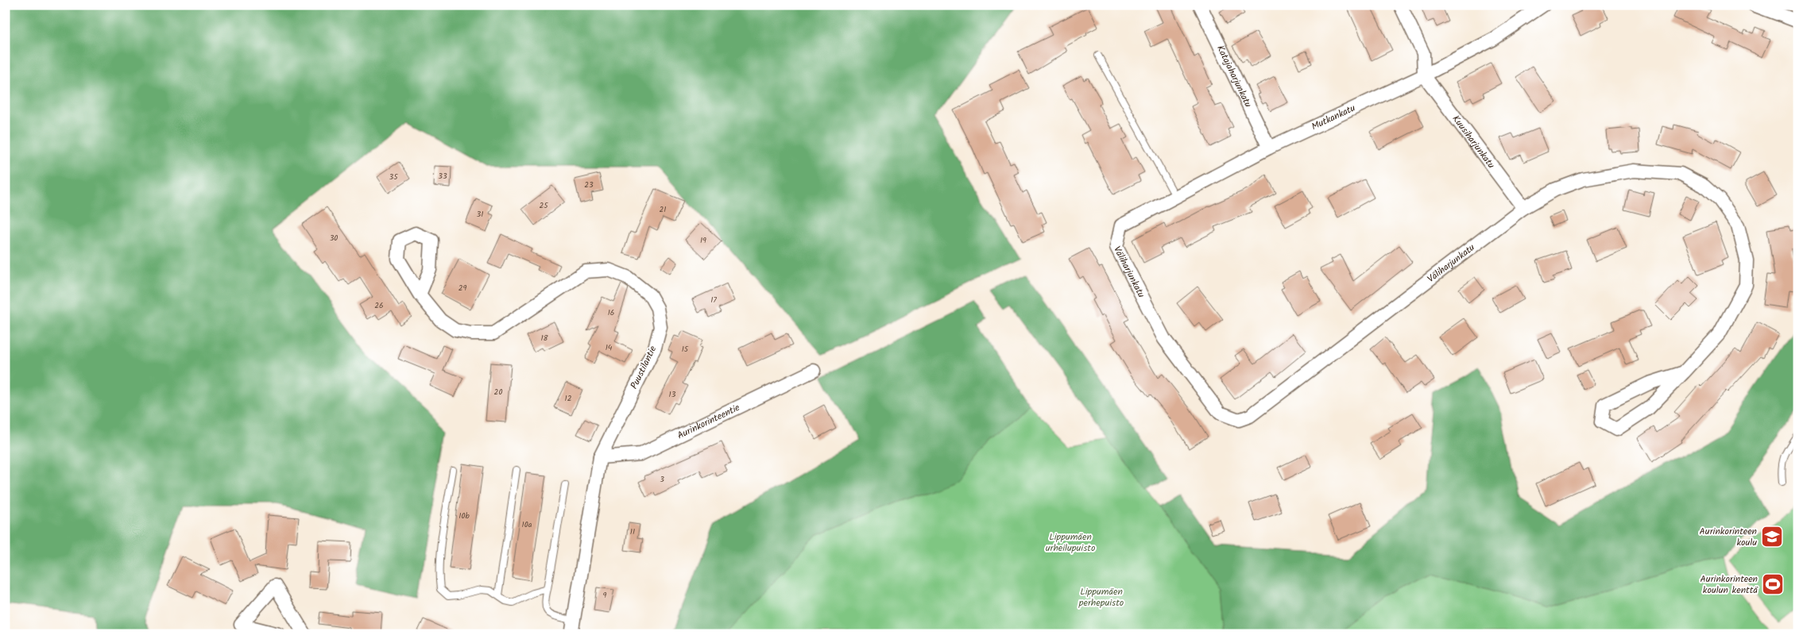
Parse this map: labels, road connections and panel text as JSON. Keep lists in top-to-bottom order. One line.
{"streets":{"street":["Katajaharjunkatu","Mutkankatu","Kuusiharjunkatu","Väliharjunkatu","Puustilantie","Aurinkorinteentie"]},"crossings":[["Katajaharjunkatu","Mutkankatu"],["Mutkankatu","Kuusiharjunkatu"],["Mutkankatu","Väliharjunkatu"],["Kuusiharjunkatu","Väliharjunkatu"],["Puustilantie","Aurinkorinteentie"]],"parks":["Lippumäen urheilupuisto","Lippumäen perhepuisto"],"places":{"school or university":["Aurinkorinteen koulu"],"sports":["Aurinkorinteen koulun kenttä"]},"house_numbers":["33","35","23","25","21","31","30","19","29","17","26","16","18","14","15","20","13","12","3","10b","10a","11","9"]}
